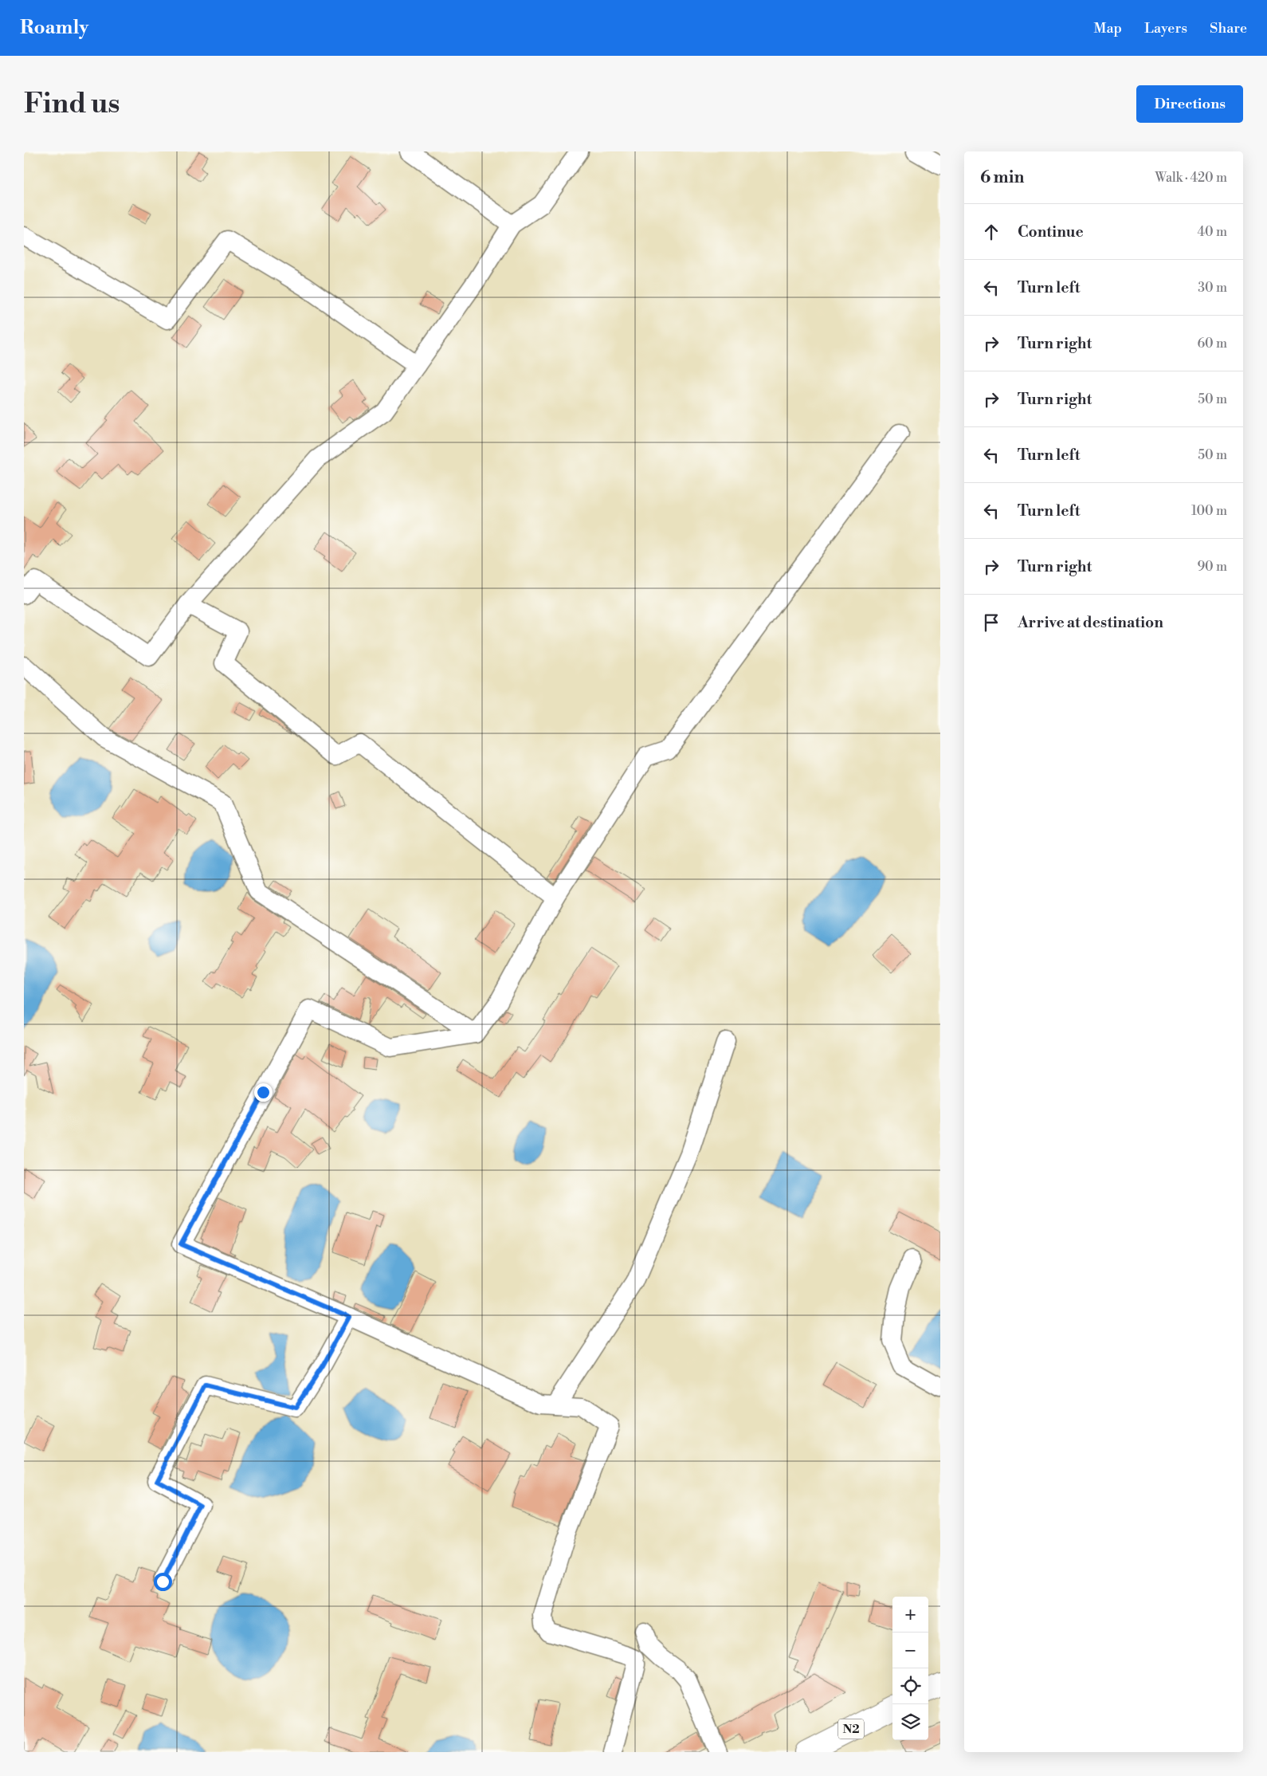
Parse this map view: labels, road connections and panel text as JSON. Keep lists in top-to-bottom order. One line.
{"streets":{"highway":["N2"]},"page":{"header":"Roamly","nav":["Map","Layers","Share"],"buttons":"Directions","title":"Find us","heading":["6 min","Walk · 420 m"],"list":[["Continue","40 m"],["Turn left","30 m"],["Turn right","60 m"],["Turn right","50 m"],["Turn left","50 m"],["Turn left","100 m"],["Turn right","90 m"],"Arrive at destination"],"map_buttons":["+","−"]}}
